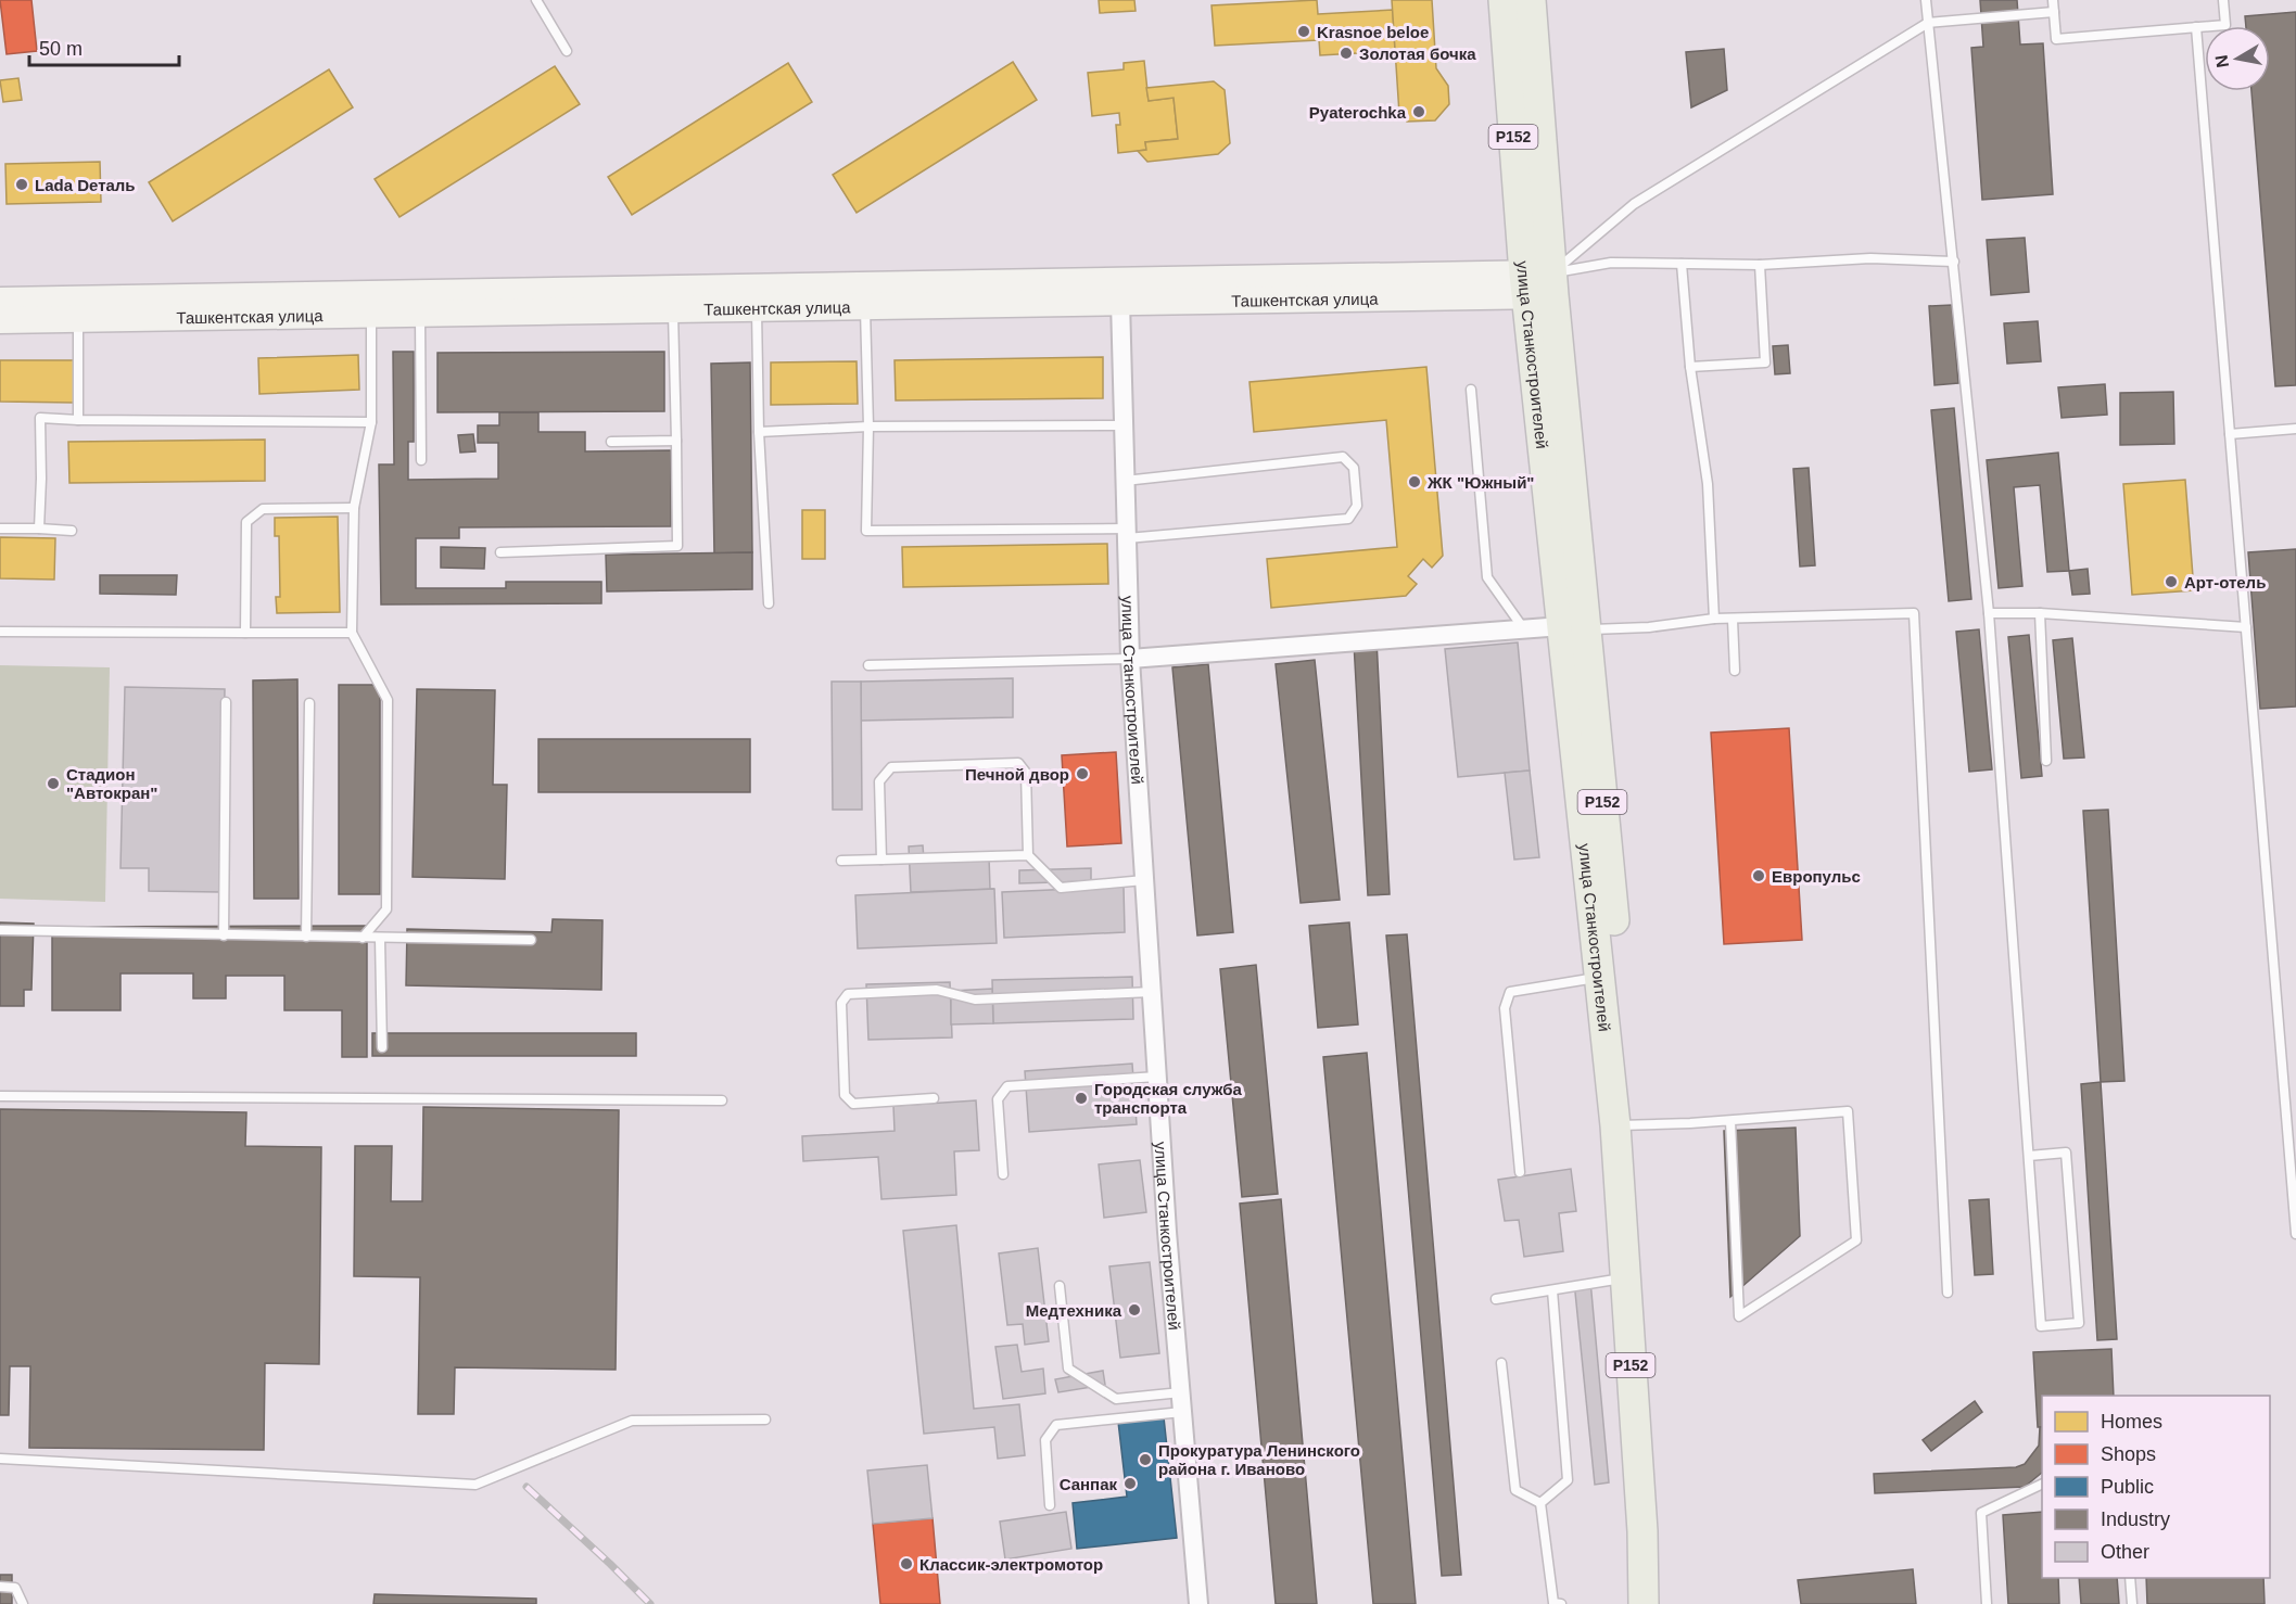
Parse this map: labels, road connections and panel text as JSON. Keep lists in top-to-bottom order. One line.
{"streets":{"main road":["Р152","Ташкентская улица","улица Станкостроителей"]},"crossings":[["Ташкентская улица","улица Станкостроителей"]],"places":["Krasnoe beloe","Золотая бочка","Pyaterochka","Lada Dеталь","ЖК \"Южный\"","Арт-отель","Печной двор","Стадион \"Автокран\"","Европульс","Городская служба транспорта","Медтехника","Прокуратура Ленинского района г. Иваново","Санпак","Классик-электромотор"],"legend":["Homes","Shops","Public","Industry","Other"],"scale_bar":"50 m","north":"left"}
